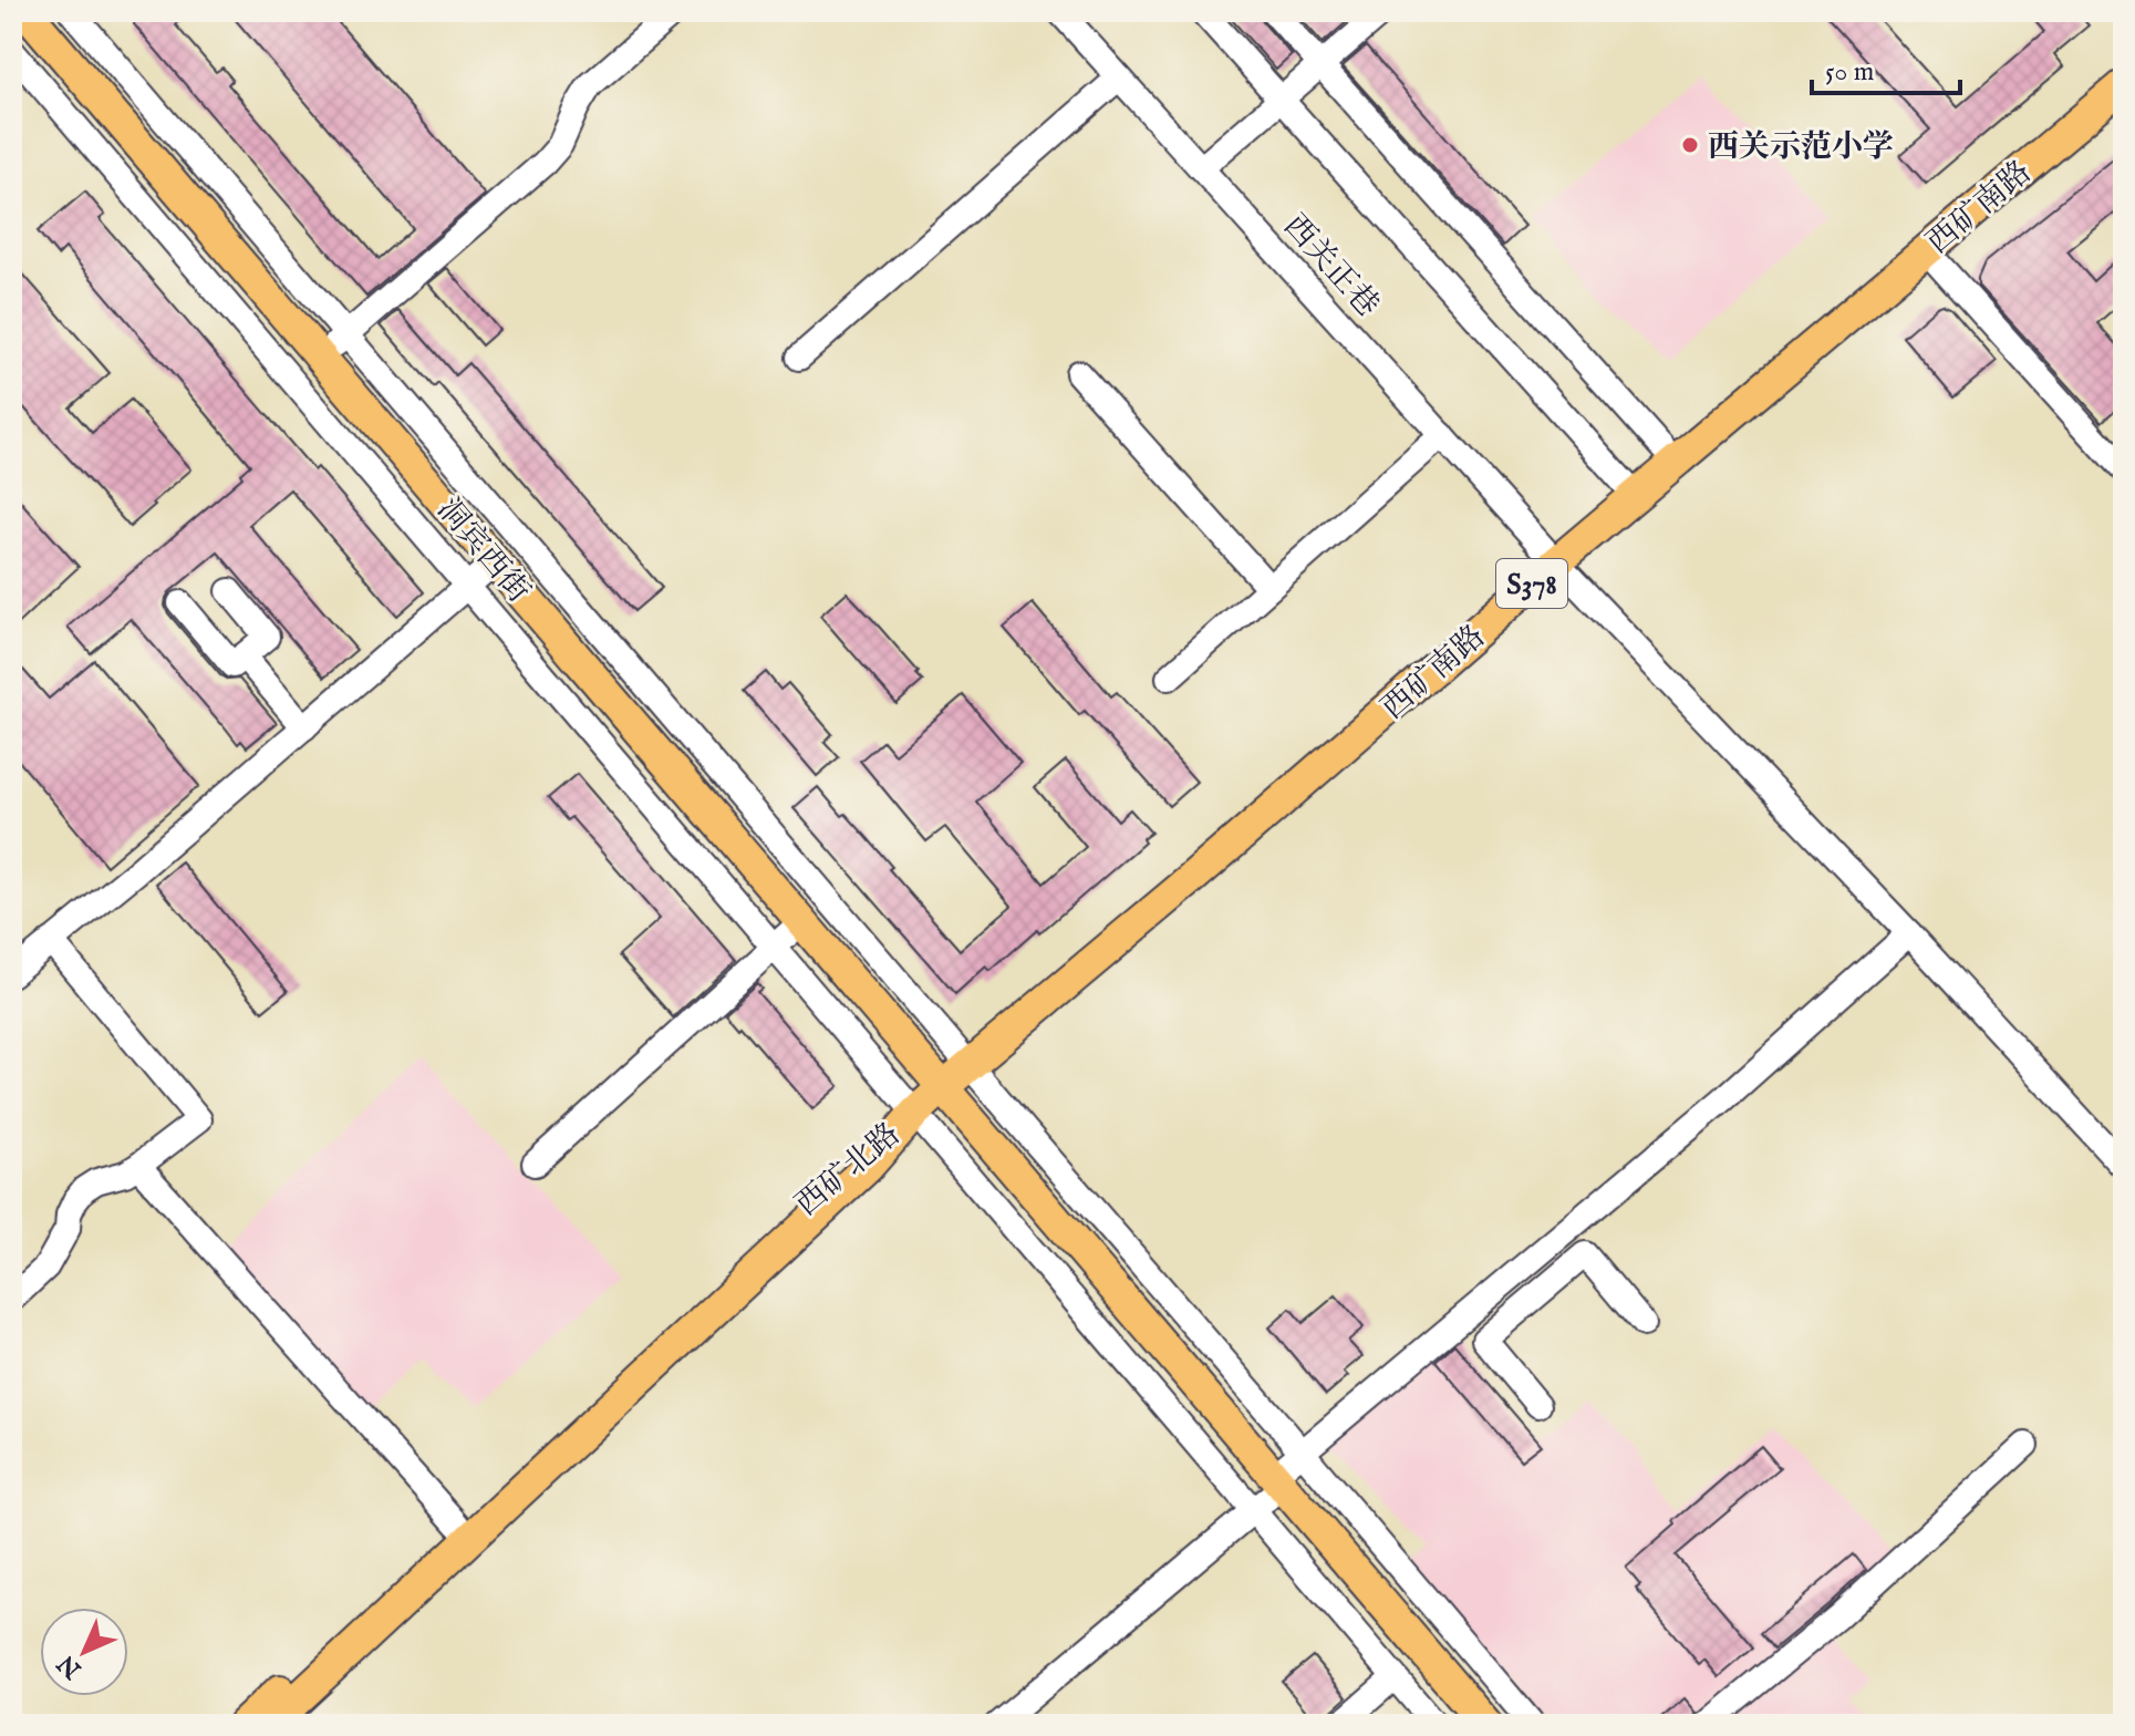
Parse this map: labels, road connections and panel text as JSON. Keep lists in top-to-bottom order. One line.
{"streets":{"main road":["西矿南路","洞宾西街","S378","西矿北路"],"street":["西关正巷"]},"crossings":[["西矿南路","西关正巷"],["西矿南路","洞宾西街"],["西矿南路","西矿北路"]],"places":["西关示范小学"],"scale_bar":"50 m","north":"bottom left"}
